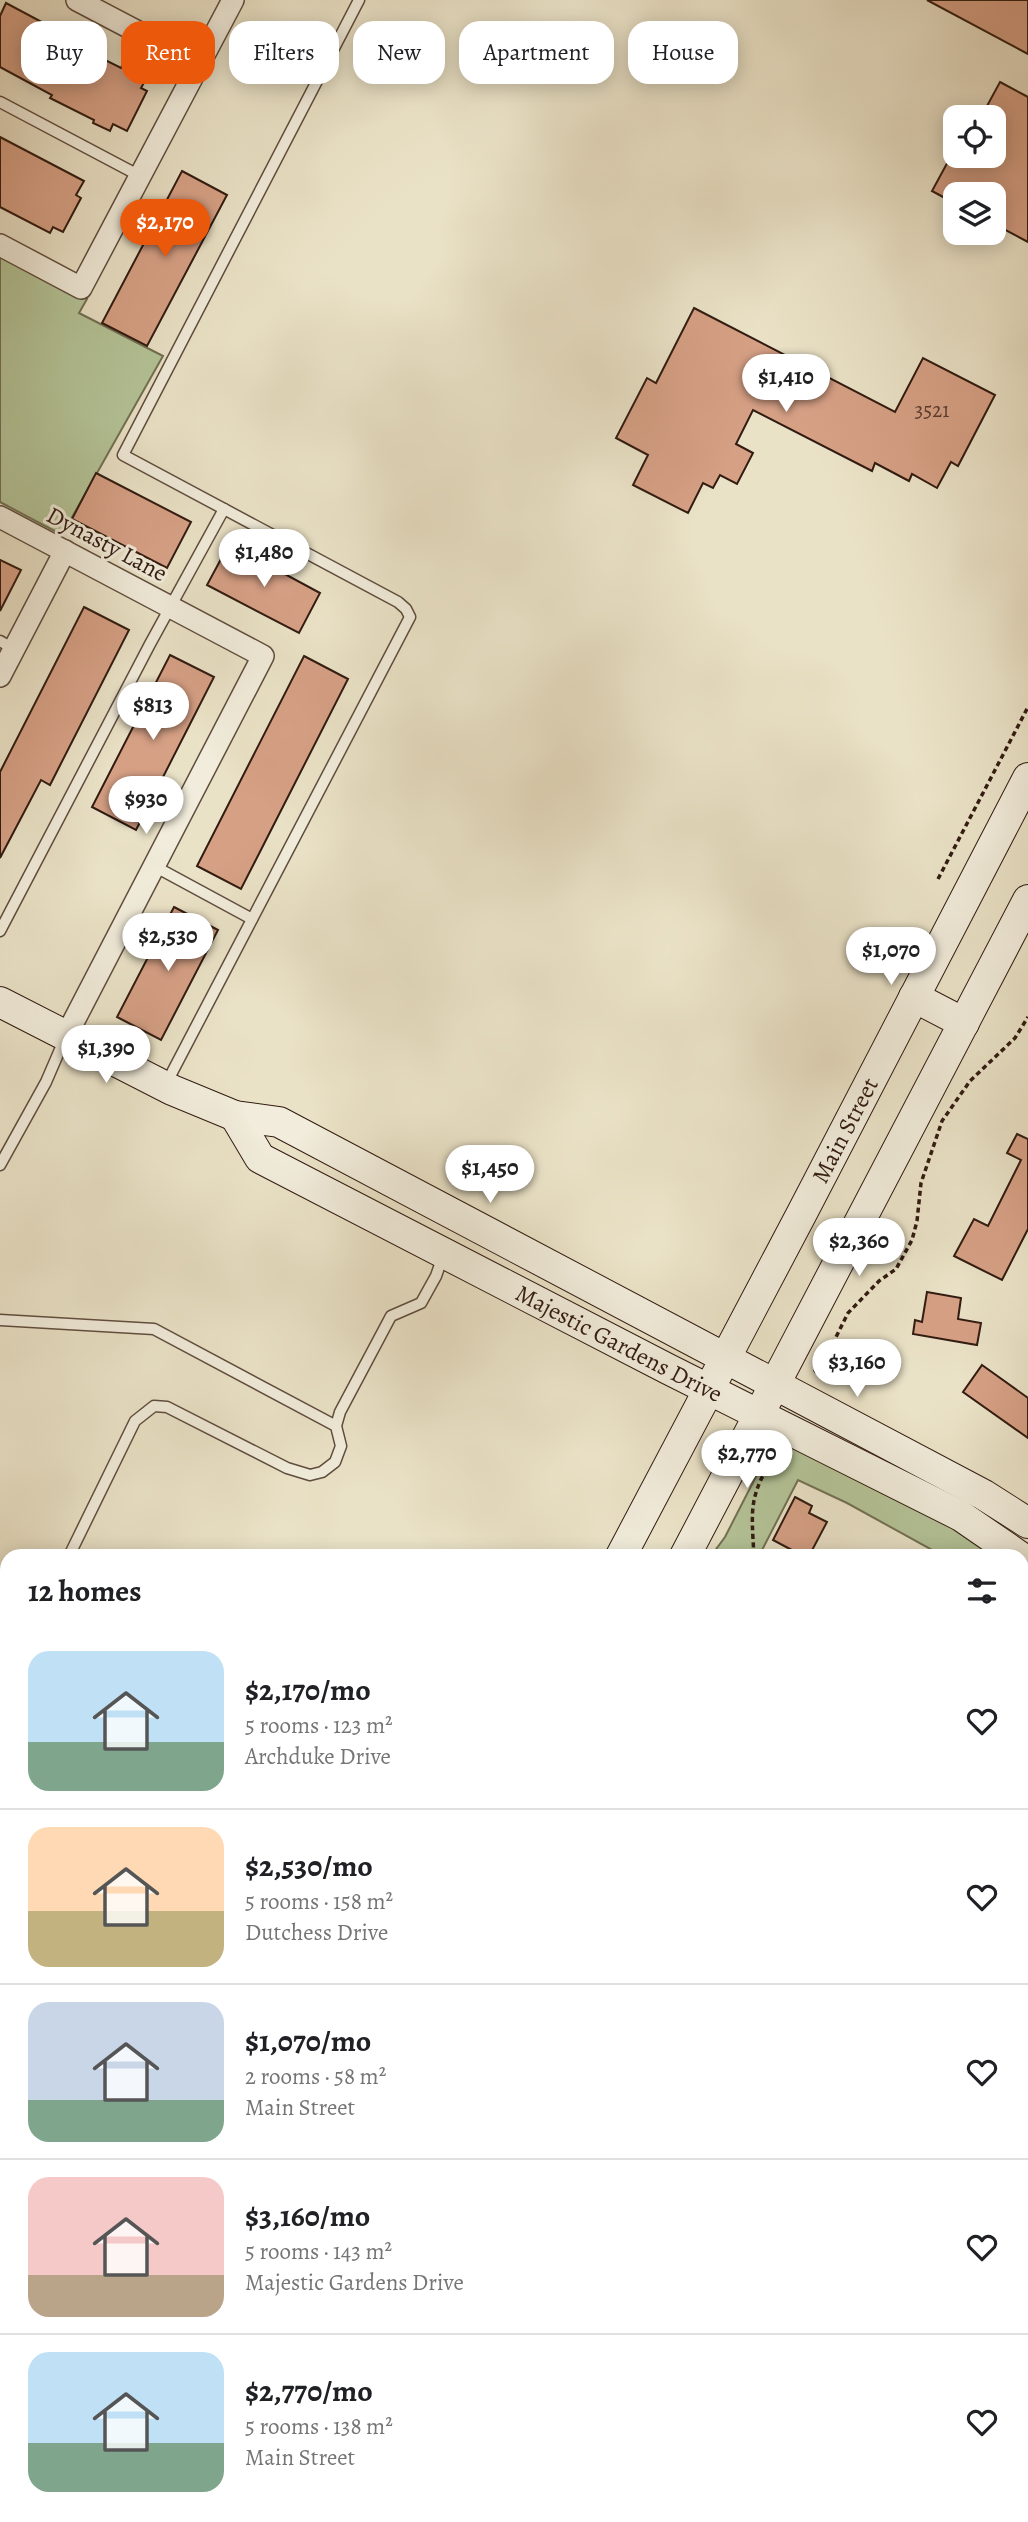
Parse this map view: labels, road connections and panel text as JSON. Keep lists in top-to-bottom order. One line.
{"streets":{"street":["Dynasty Lane","Main Street","Majestic Gardens Drive"]},"crossings":[["Main Street","Majestic Gardens Drive"]],"house_numbers":["3521"],"page":{"chip":["Buy","Rent","Filters","New","Apartment","House"],"price":["$2,170","$1,410","$1,480","$813","$930","$2,530","$1,070","$1,390","$1,450","$2,360","$3,160","$2,770"],"heading":"12 homes","list":[{"name":"$2,170/mo","note":"5 rooms · 123 m² · Archduke Drive"},{"name":"$2,530/mo","note":"5 rooms · 158 m² · Dutchess Drive"},{"name":"$1,070/mo","note":"2 rooms · 58 m² · Main Street"},{"name":"$3,160/mo","note":"5 rooms · 143 m² · Majestic Gardens Drive"},{"name":"$2,770/mo","note":"5 rooms · 138 m² · Main Street"}]}}
